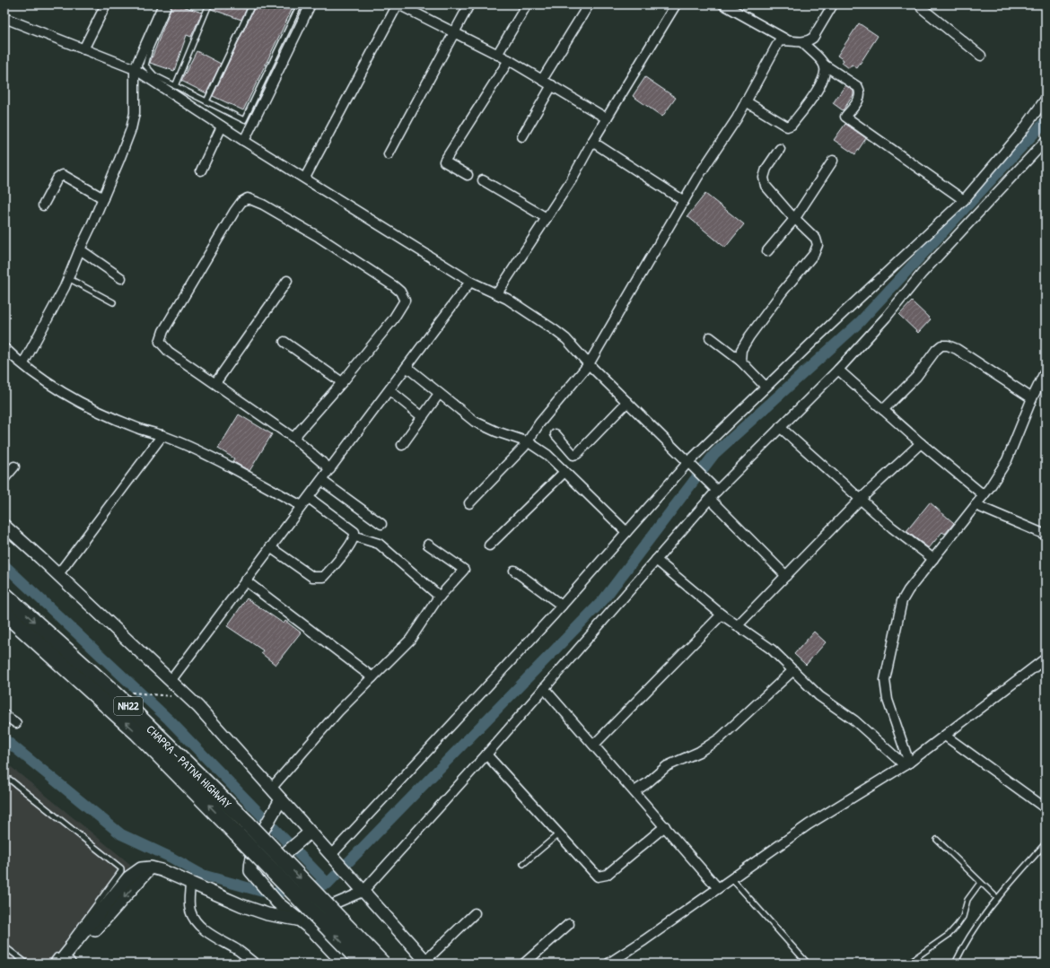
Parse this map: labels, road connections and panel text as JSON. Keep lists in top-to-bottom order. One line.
{"streets":{"highway":["NH22","CHAPRA - PATNA HIGHWAY"]},"crossings":[["NH22","CHAPRA - PATNA HIGHWAY"]]}
